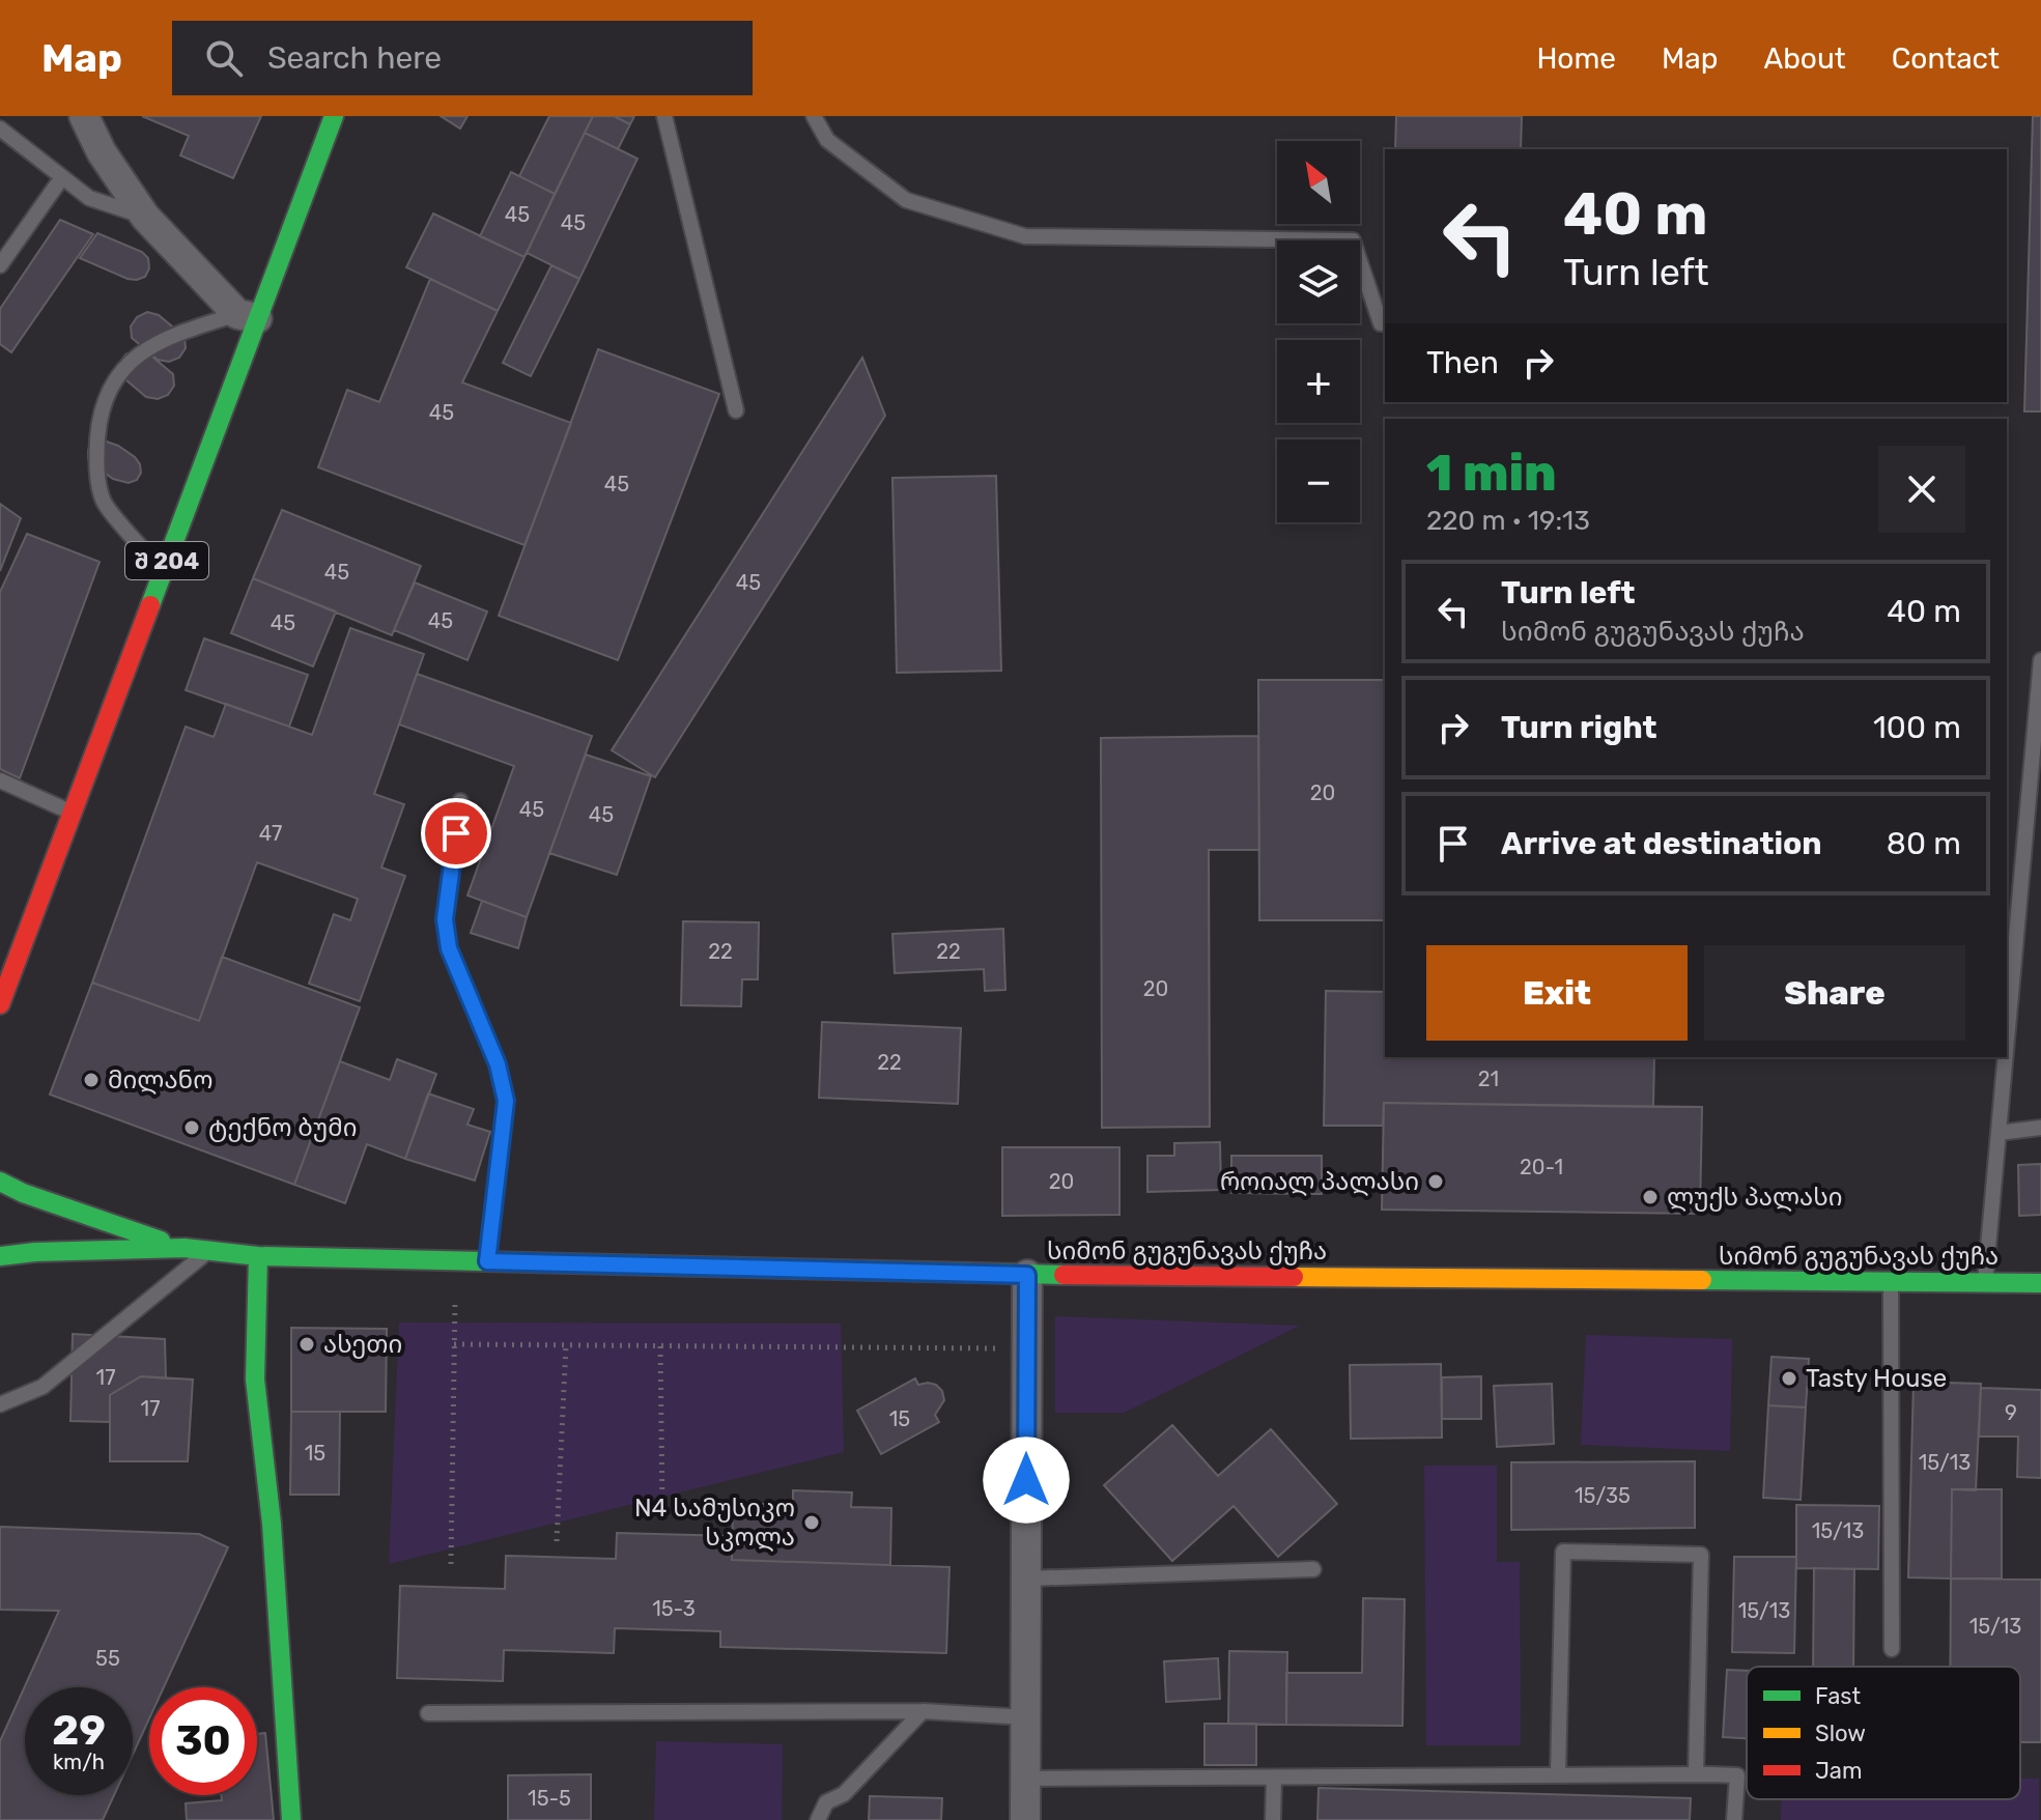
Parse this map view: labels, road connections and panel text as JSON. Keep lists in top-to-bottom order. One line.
{"streets":{"main road":["შ 204","სიმონ გუგუნავას ქუჩა"]},"places":["მილანო","ტექნო ბუმი","როიალ პალასი","ლუქს პალასი","ასეთი","Tasty House","N4 სამუსიკო სკოლა"],"house_numbers":["45","45","45","45","45","45","45","45","20","45","45","47","22","22","20","22","21","20-1","20","17","17","9","15","15","15/13","15/35","15/13","15-3","15/13","15/13","55","15-5"],"legend":["Fast","Slow","Jam"],"north":"top left","page":{"header":"Map","search":"Search here","nav":["Home","Map","About","Contact"],"map_buttons":["+","−"],"turn":["40 m","Turn left"],"then":"Then","heading":["1 min","220 m · 19:13"],"list":[{"name":"Turn left","note":"სიმონ გუგუნავას ქუჩა","value":"40 m"},{"name":"Turn right","value":"100 m"},{"name":"Arrive at destination","value":"80 m"}],"buttons":["Exit","Share"],"speed":"29 km/h","limit":"30"}}
